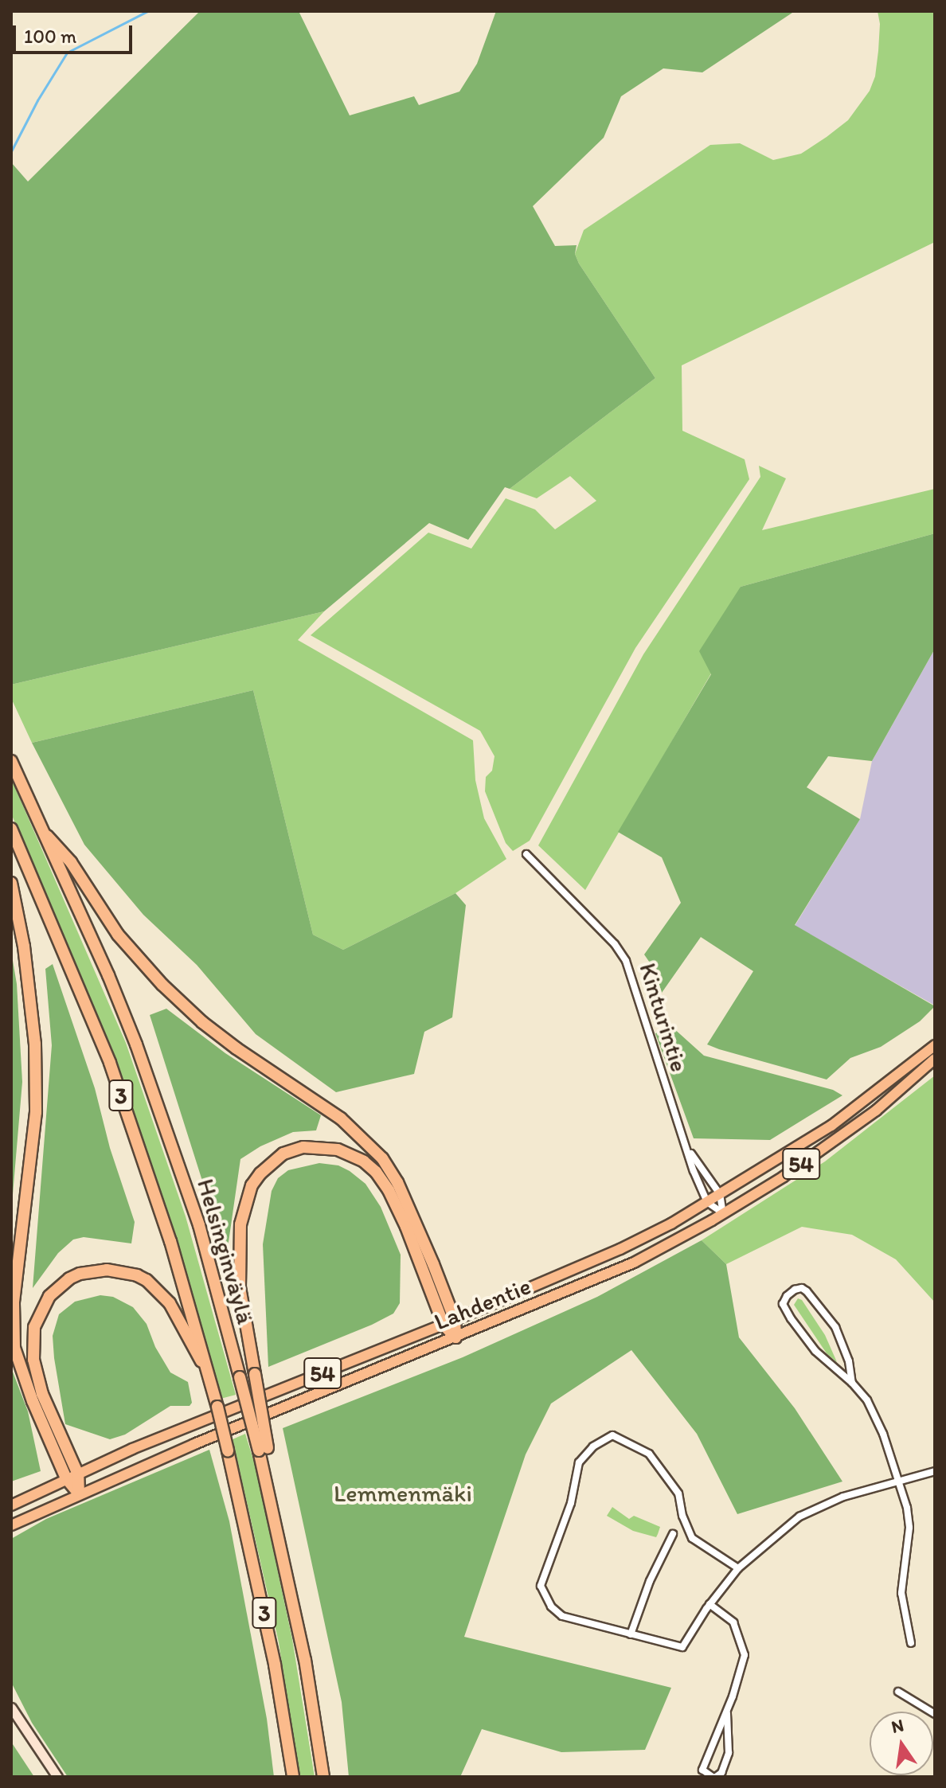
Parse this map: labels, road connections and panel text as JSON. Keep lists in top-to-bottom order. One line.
{"streets":{"highway":["3","Helsinginväylä"],"main road":["54","Lahdentie"],"street":["Kinturintie"]},"crossings":[["Kinturintie","Lahdentie"],["3","Helsinginväylä"],["54","Lahdentie"]],"parks":["Lemmenmäki"],"scale_bar":"100 m","north":"top"}
